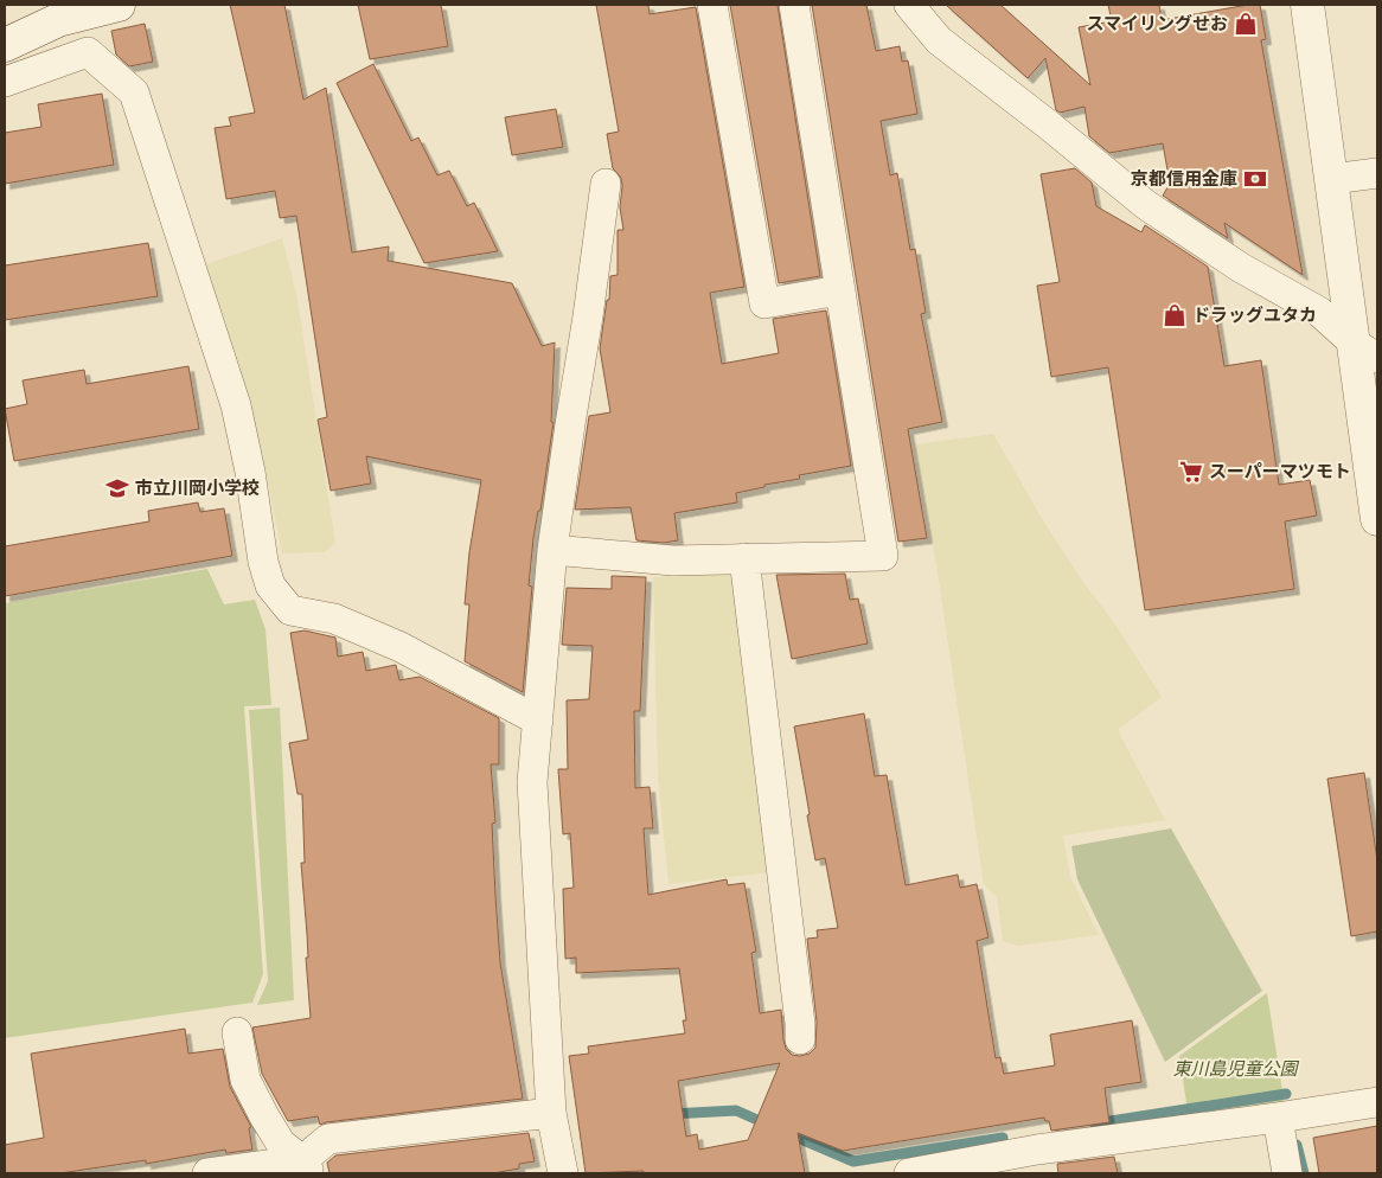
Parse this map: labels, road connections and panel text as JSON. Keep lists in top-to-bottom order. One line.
{"parks":["東川島児童公園"],"places":{"shop":["スマイリングせお","ドラッグユタカ"],"bank":["京都信用金庫"],"supermarket":["スーパーマツモト"],"school or university":["市立川岡小学校"]}}
